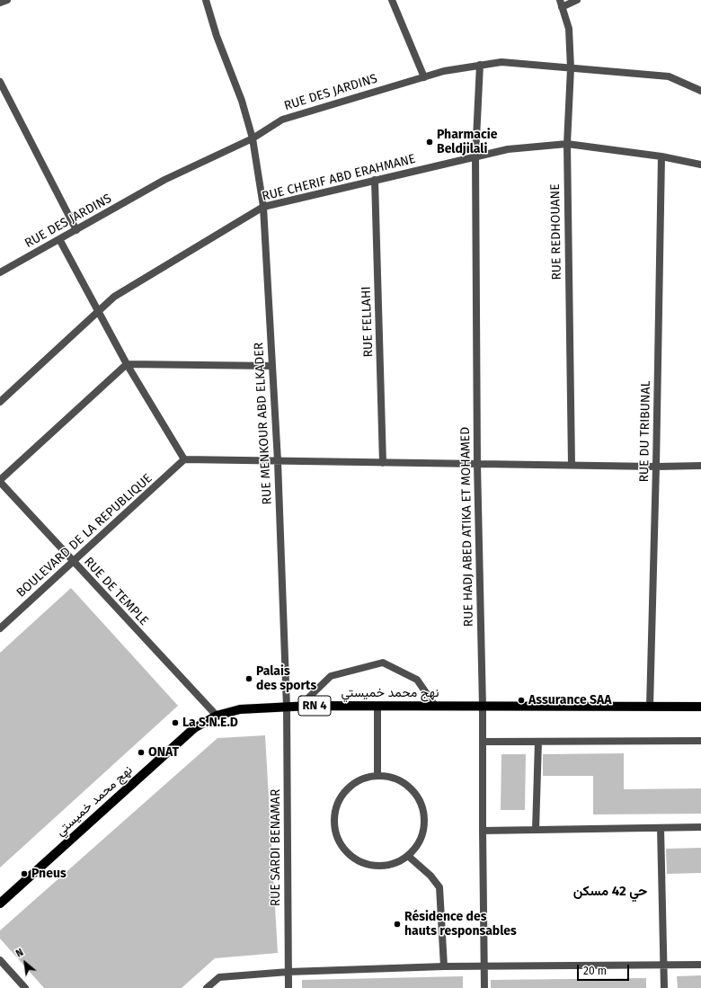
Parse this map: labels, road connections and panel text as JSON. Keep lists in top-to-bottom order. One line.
{"streets":{"main road":["نهج محمد خميستي","RN 4"],"street":["RUE DES JARDINS","RUE CHERIF ABD ERAHMANE","RUE REDHOUANE","RUE FELLAHI","RUE MENKOUR ABD ELKADER","RUE DU TRIBUNAL","RUE HADJ ABED ATIKA ET MOHAMED","BOULEVARD DE LA REPUBLIQUE","RUE DE TEMPLE","RUE SARDI BENAMAR"]},"crossings":[["RUE DES JARDINS","RUE REDHOUANE"],["RUE DES JARDINS","RUE MENKOUR ABD ELKADER"],["RUE DES JARDINS","RUE HADJ ABED ATIKA ET MOHAMED"],["RUE CHERIF ABD ERAHMANE","RUE REDHOUANE"],["RUE CHERIF ABD ERAHMANE","RUE FELLAHI"],["RUE CHERIF ABD ERAHMANE","RUE MENKOUR ABD ELKADER"],["RUE CHERIF ABD ERAHMANE","RUE DU TRIBUNAL"],["RUE CHERIF ABD ERAHMANE","RUE HADJ ABED ATIKA ET MOHAMED"],["RUE MENKOUR ABD ELKADER","نهج محمد خميستي"],["RUE MENKOUR ABD ELKADER","RUE SARDI BENAMAR"],["RUE DU TRIBUNAL","نهج محمد خميستي"],["RUE HADJ ABED ATIKA ET MOHAMED","نهج محمد خميستي"],["BOULEVARD DE LA REPUBLIQUE","RUE DE TEMPLE"],["RUE DE TEMPLE","نهج محمد خميستي"],["نهج محمد خميستي","RUE SARDI BENAMAR"]],"districts":["حي 42 مسكن"],"places":["Pharmacie Beldjilali","Palais des sports","Assurance SAA","La S.N.E.D","ONAT","Pneus","Résidence des hauts responsables"],"scale_bar":"20 m","north":"top left"}
